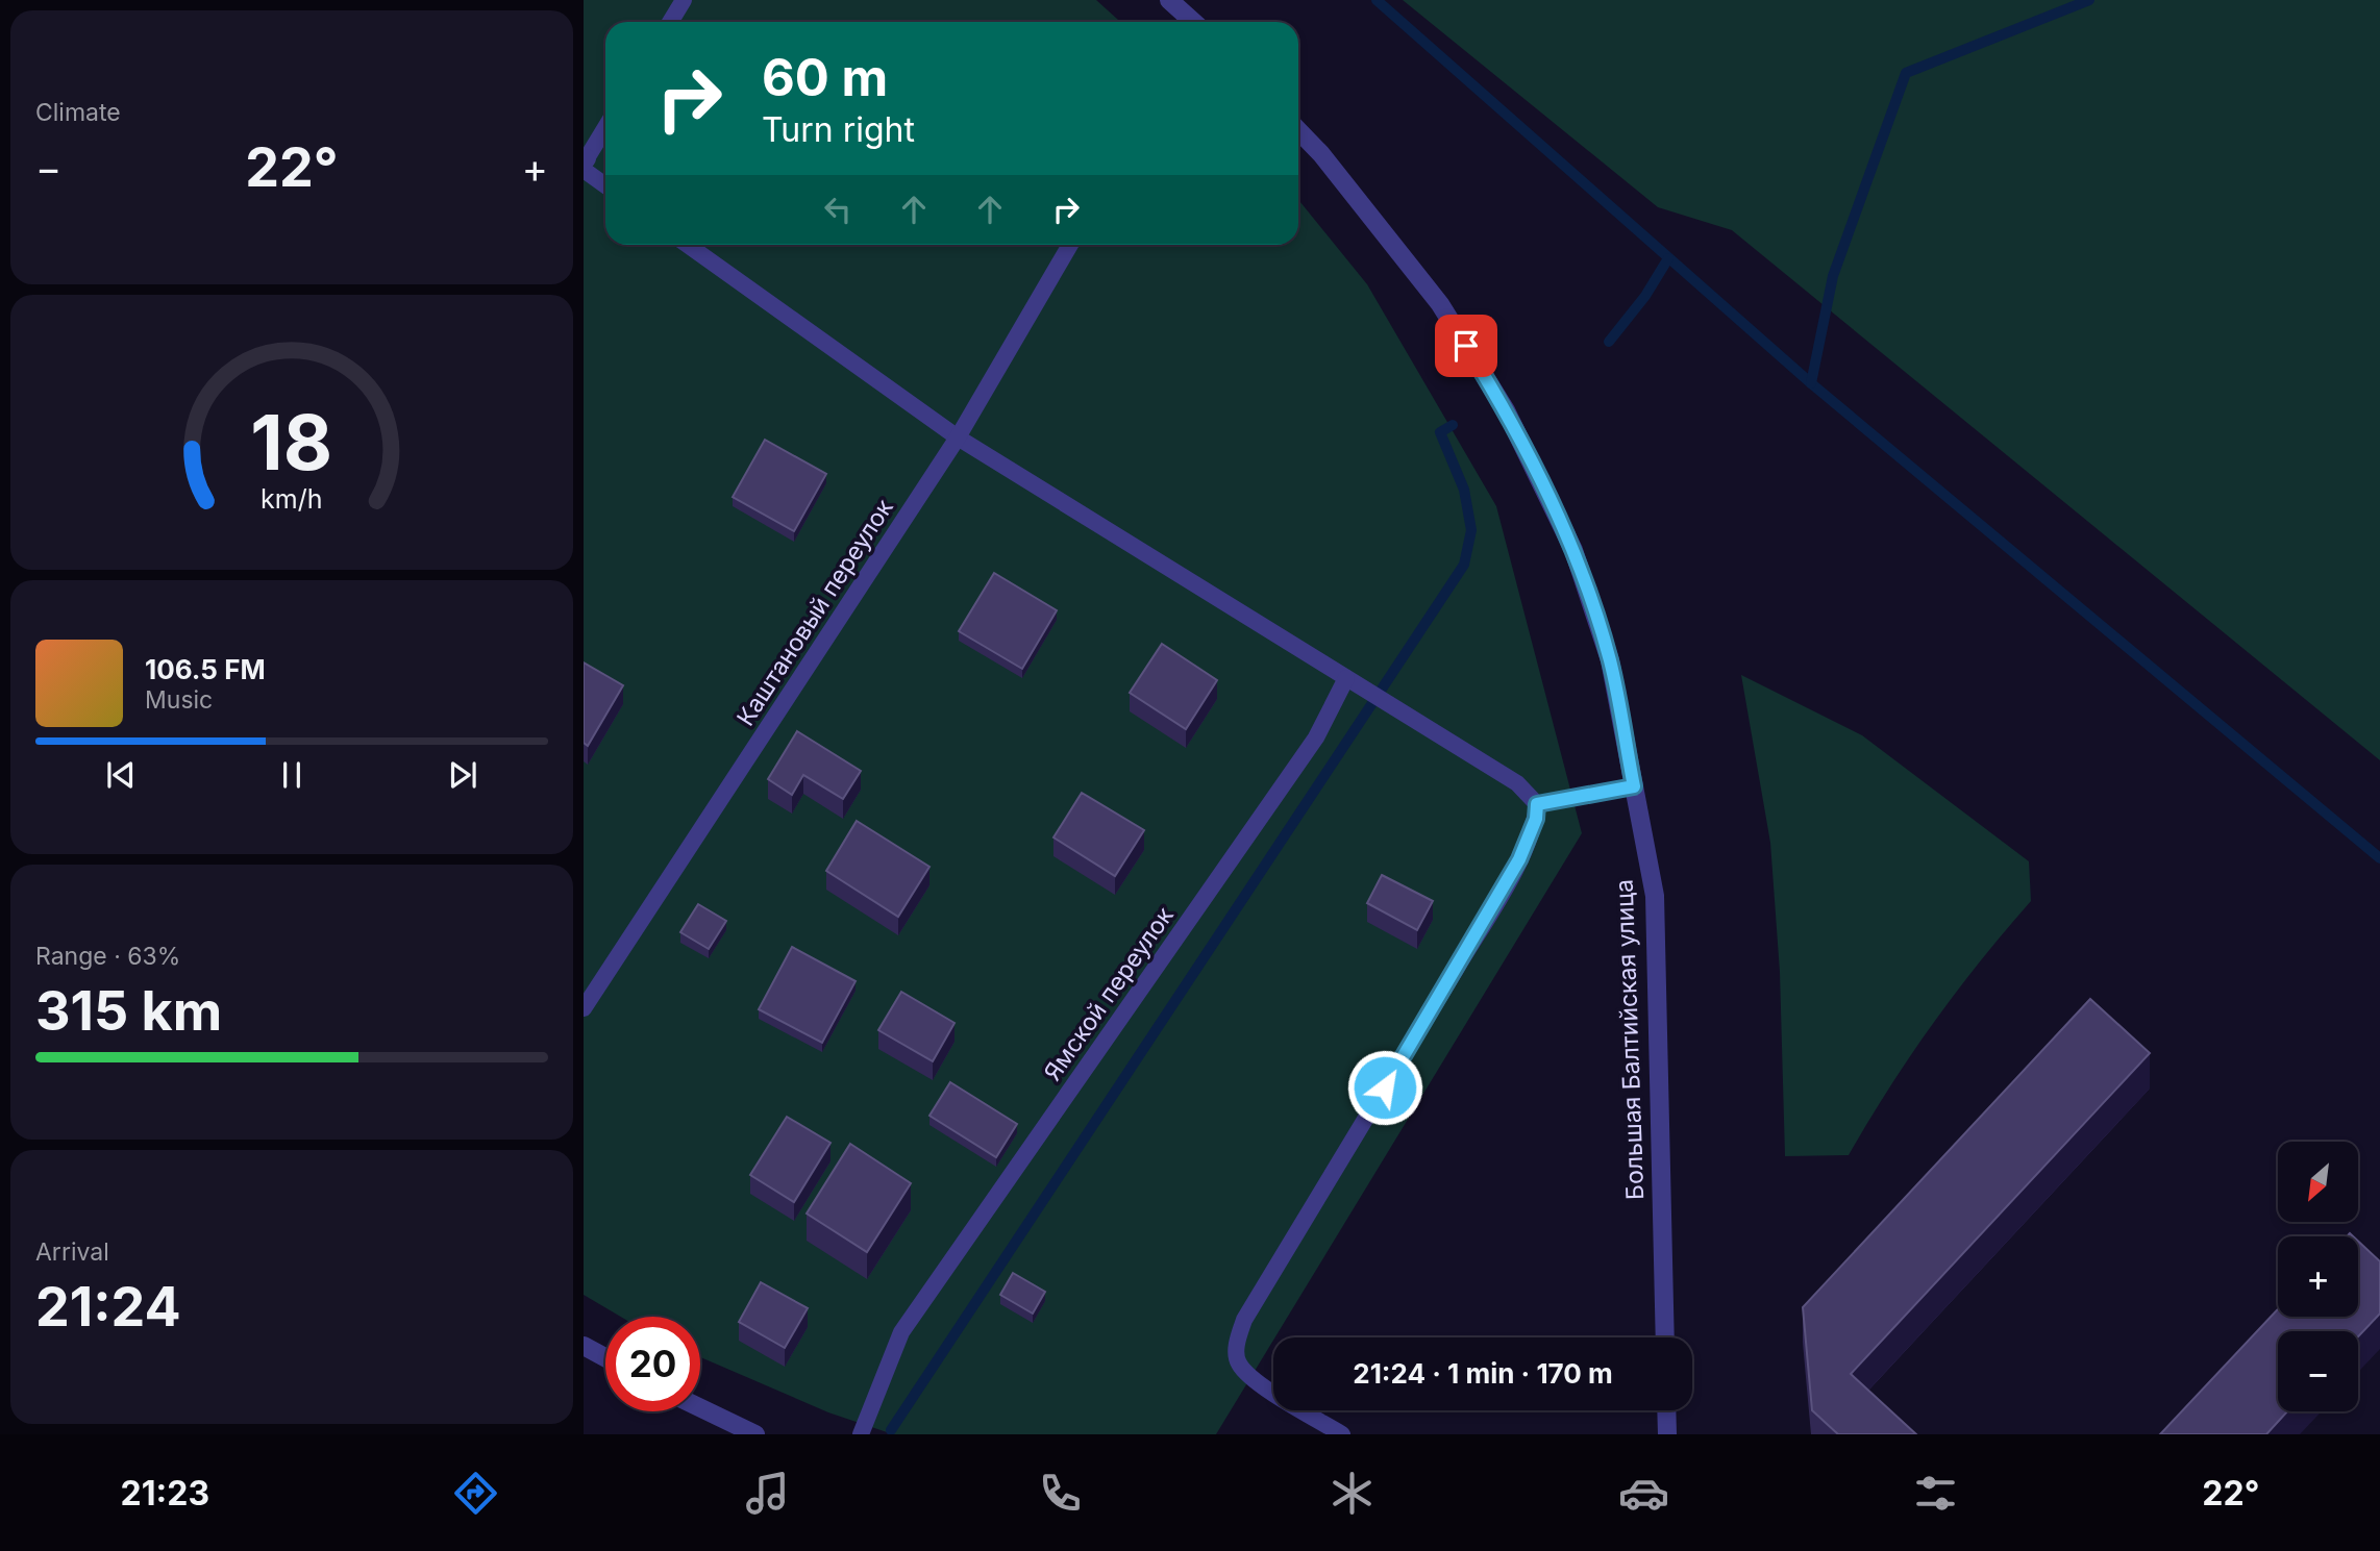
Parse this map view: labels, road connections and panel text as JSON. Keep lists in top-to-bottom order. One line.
{"streets":{"street":["Большая Балтийская улица"],"lane":["Каштановый переулок","Ямской переулок"]},"north":"bottom left","page":{"tile":["Climate",["Range · 63%","315 km"],["Arrival","21:24"]],"turn":["60 m","Turn right"],"heat":["−","22°","+"],"song":["106.5 FM","Music"],"map_buttons":["+","−"],"limit":"20","trip":"21:24 · 1 min · 170 m","tabs":["21:23","22°"],"gauge":["18","km/h"]}}
